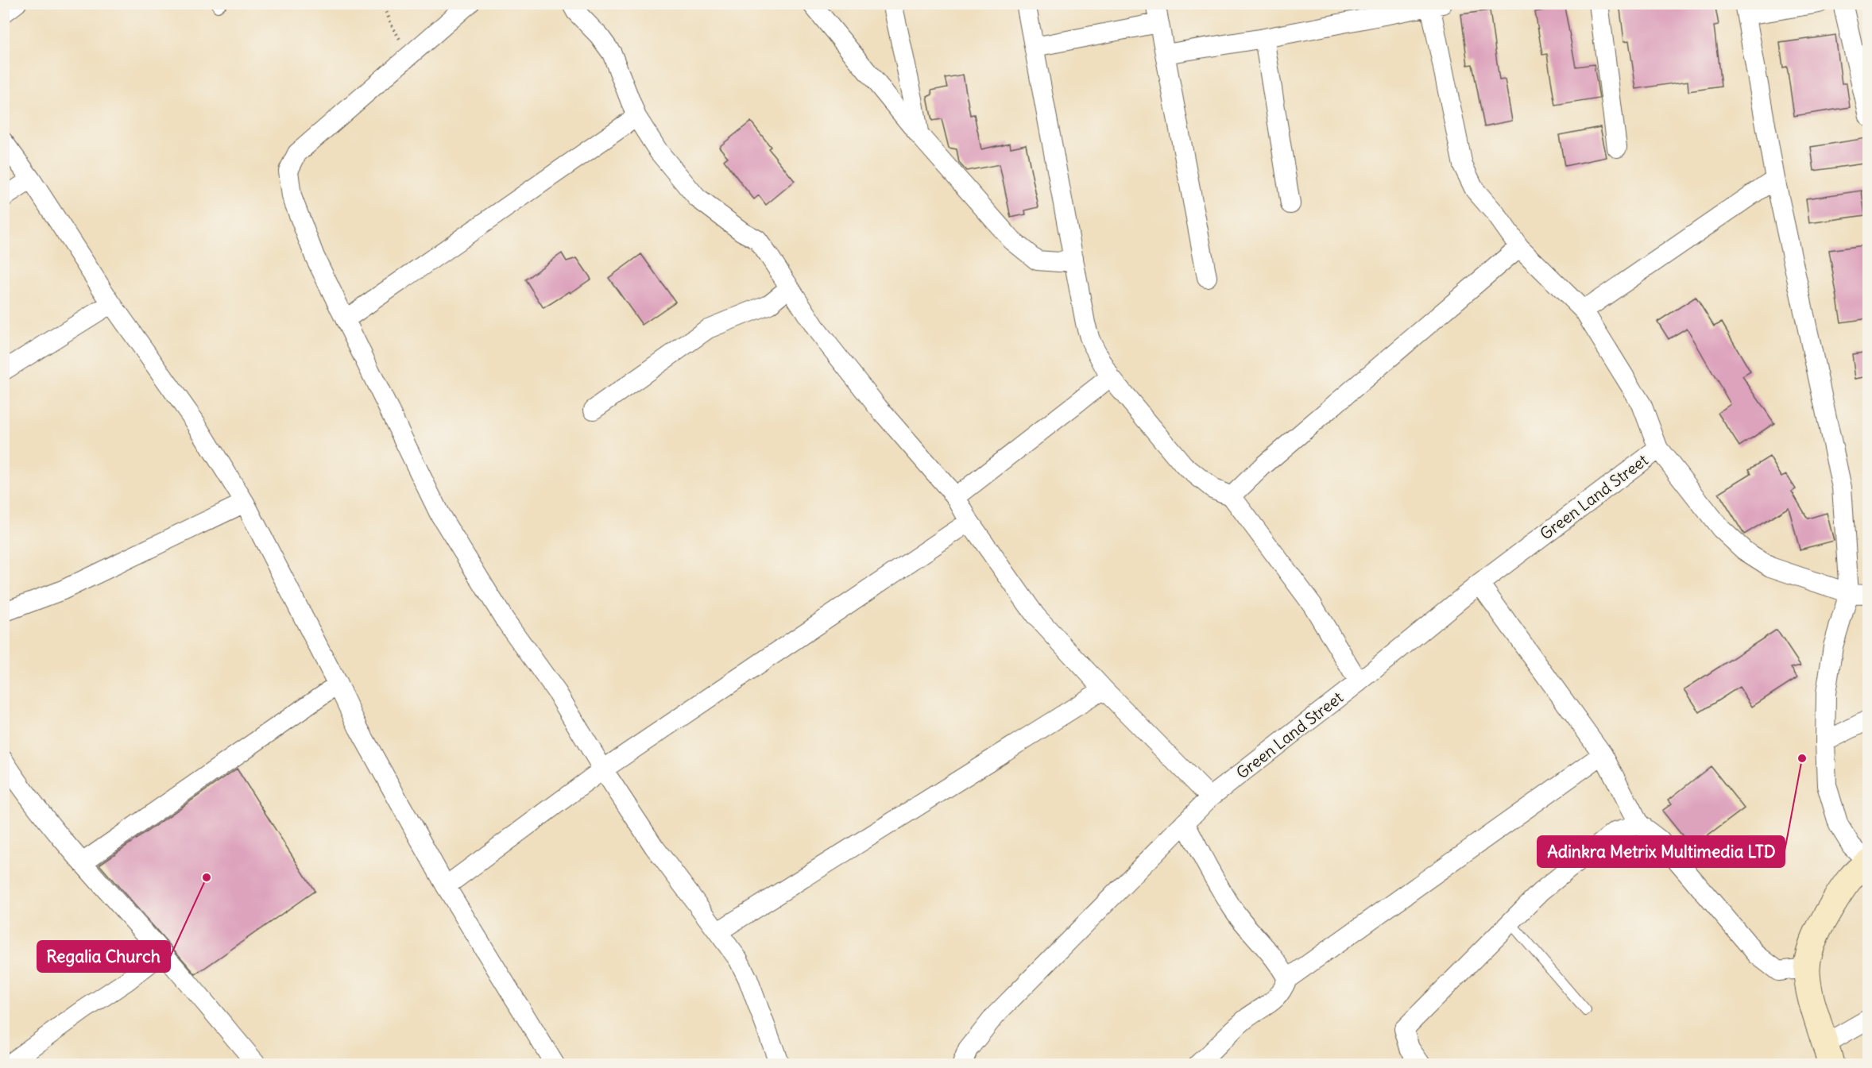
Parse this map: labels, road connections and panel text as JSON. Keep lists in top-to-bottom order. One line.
{"streets":{"street":["Green Land Street"]},"places":["Adinkra Metrix Multimedia LTD","Regalia Church"]}
